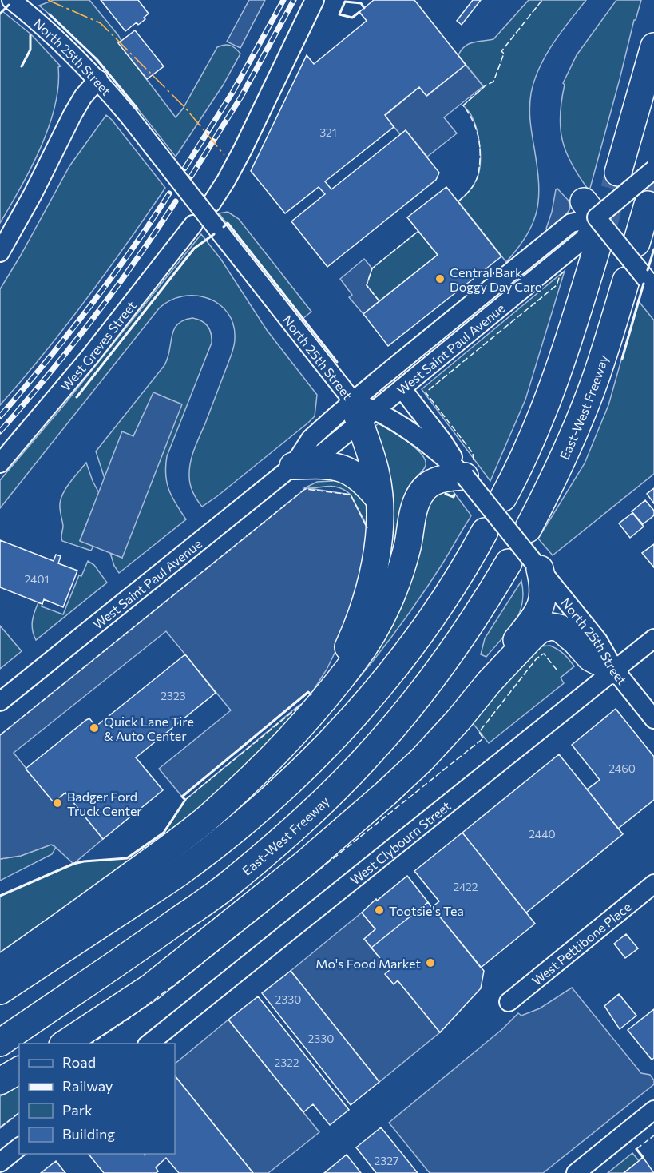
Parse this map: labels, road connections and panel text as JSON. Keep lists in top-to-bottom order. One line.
{"streets":{"highway":["East-West Freeway"],"street":["North 25th Street","West Greves Street","West Saint Paul Avenue","West Clybourn Street","West Pettibone Place"]},"crossings":[["North 25th Street","West Saint Paul Avenue"],["North 25th Street","East-West Freeway"],["North 25th Street","West Clybourn Street"]],"places":["Central Bark Doggy Day Care","Quick Lane Tire & Auto Center","Badger Ford Truck Center","Tootsie's Tea","Mo's Food Market"],"house_numbers":["321","2401","2323","2460","2440","2422","2330","2330","2322","2327"],"legend":["Road","Railway","Park","Building"]}
